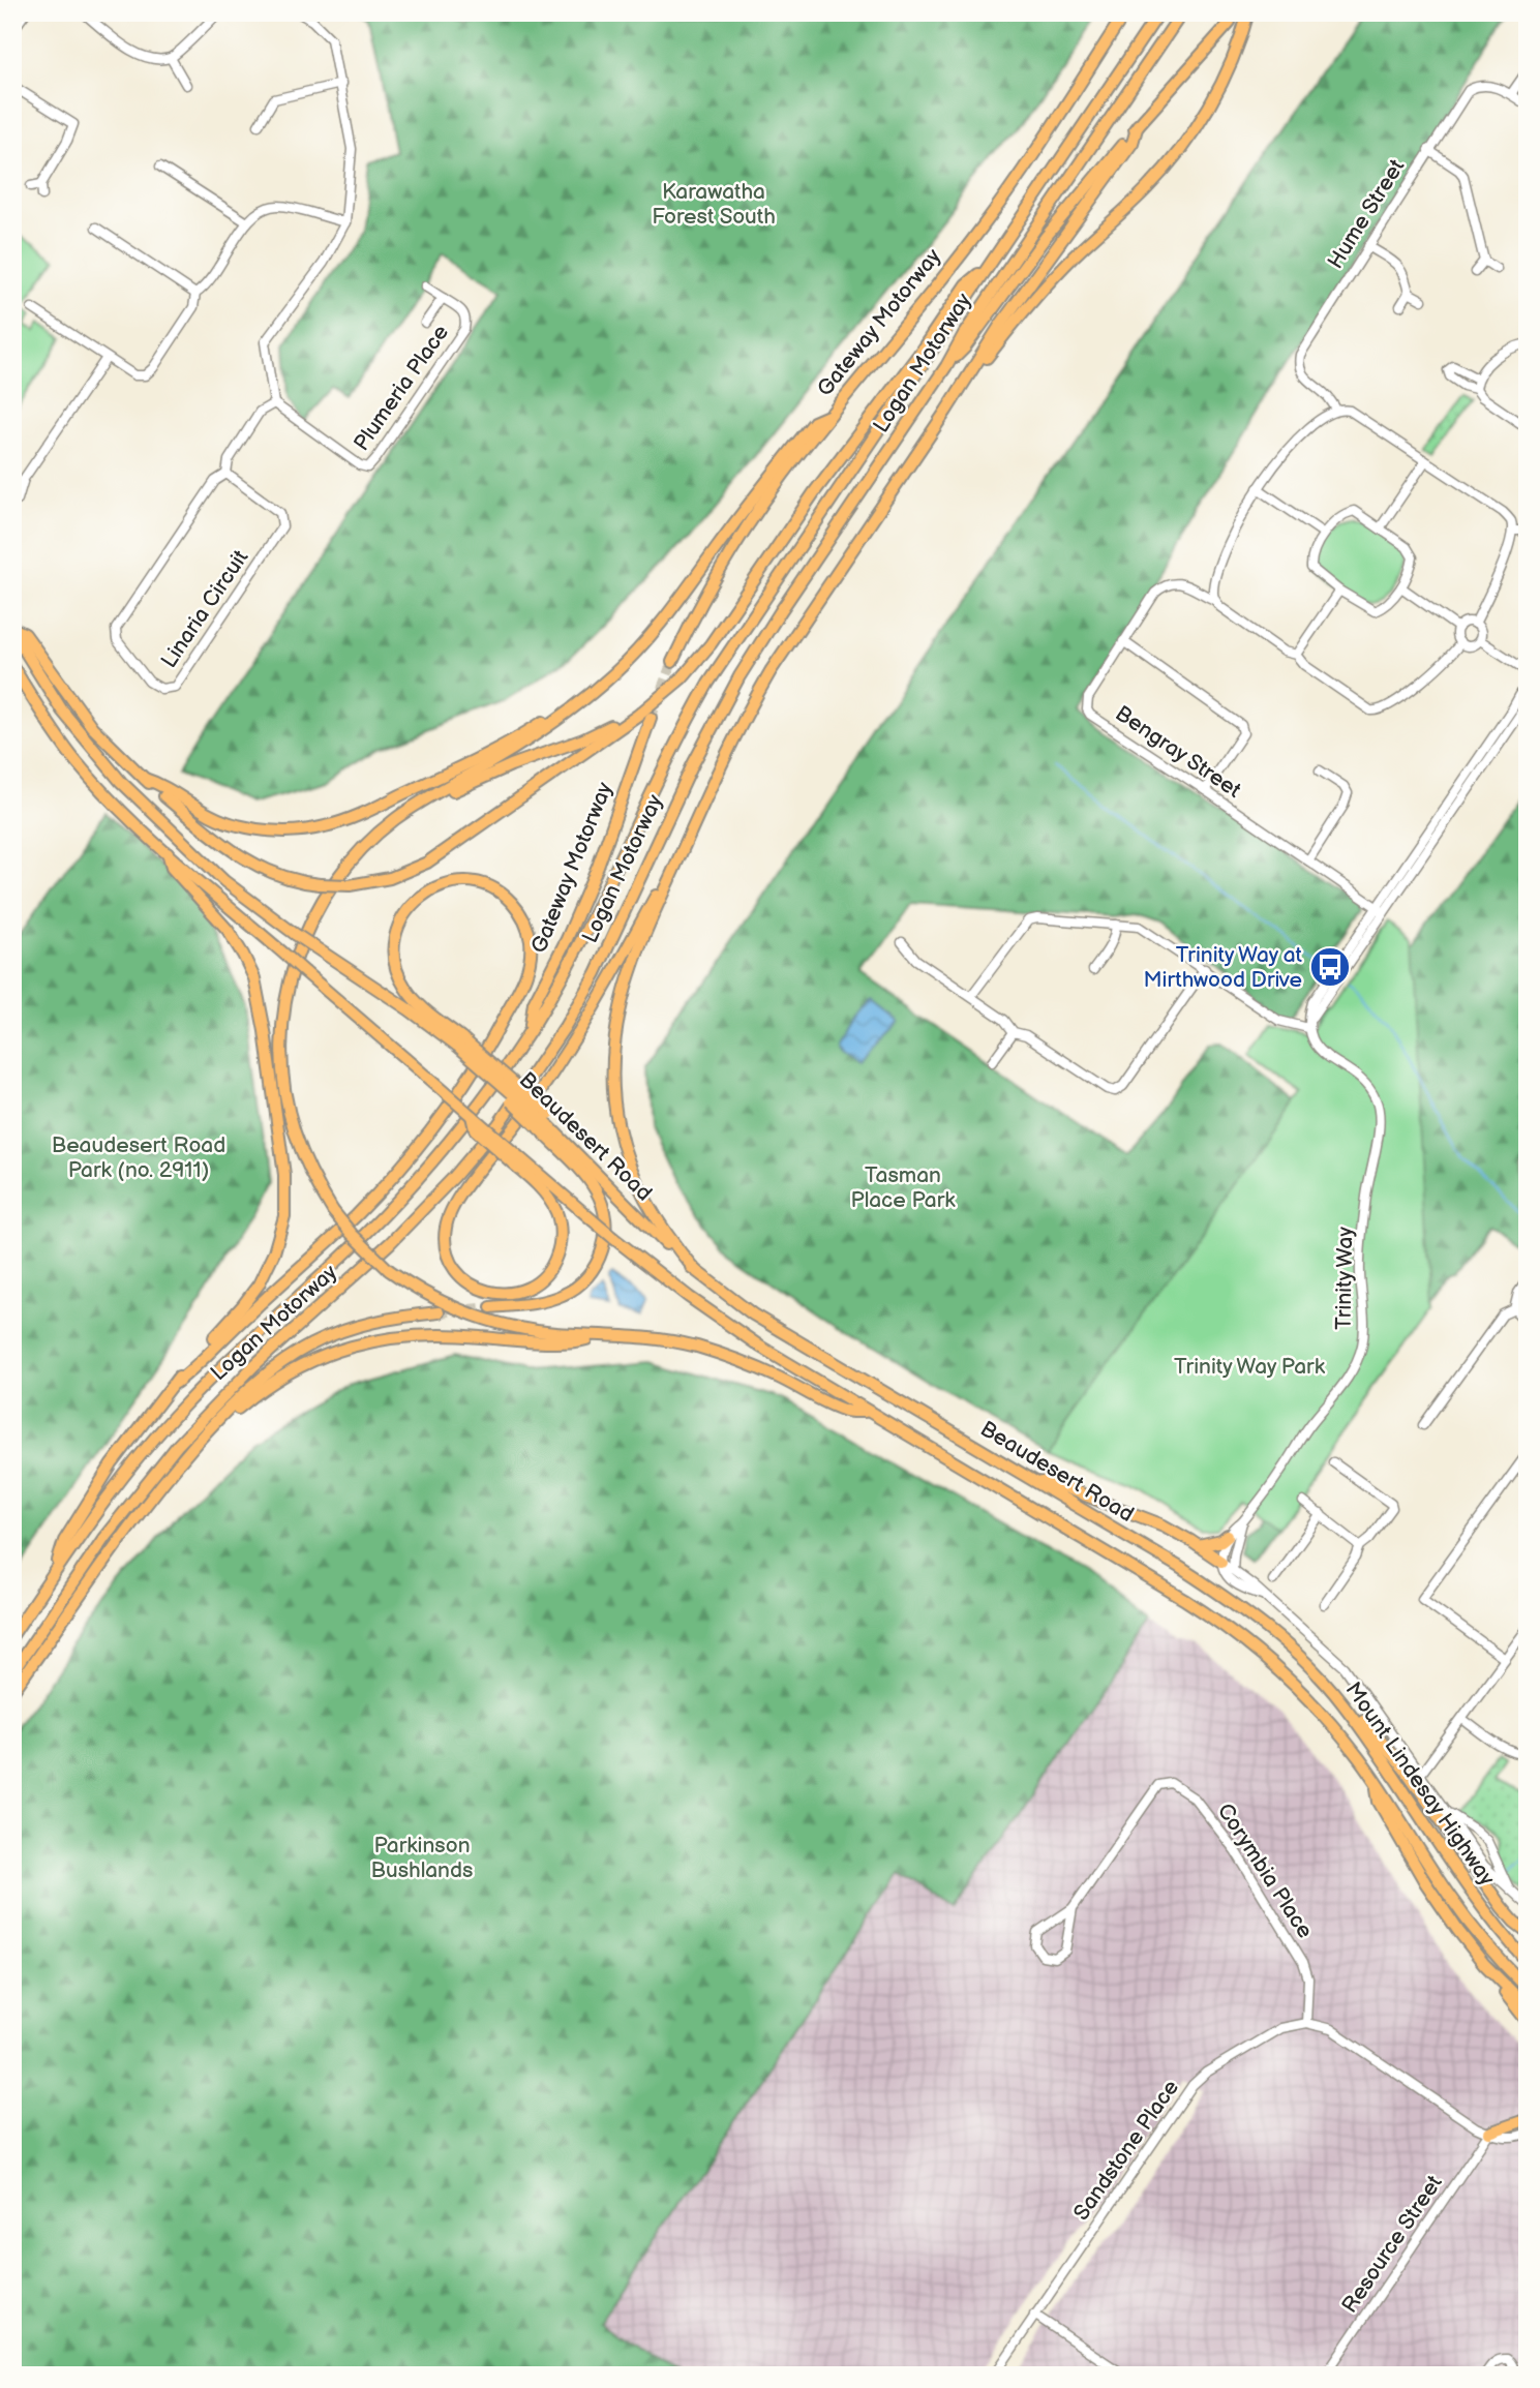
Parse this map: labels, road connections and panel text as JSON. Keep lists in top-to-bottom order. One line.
{"streets":{"highway":["Gateway Motorway","Logan Motorway","Beaudesert Road","Mount Lindesay Highway"],"street":["Hume Street","Plumeria Place","Linaria Circuit","Bengray Street","Trinity Way","Corymbia Place","Sandstone Place","Resource Street"]},"crossings":[["Gateway Motorway","Logan Motorway"],["Plumeria Place","Linaria Circuit"],["Beaudesert Road","Mount Lindesay Highway"],["Trinity Way","Mount Lindesay Highway"],["Corymbia Place","Sandstone Place"]],"parks":["Karawatha Forest South","Beaudesert Road Park (no. 2911)","Tasman Place Park","Trinity Way Park","Parkinson Bushlands"],"places":{"bus stop":["Trinity Way at Mirthwood Drive"]}}
